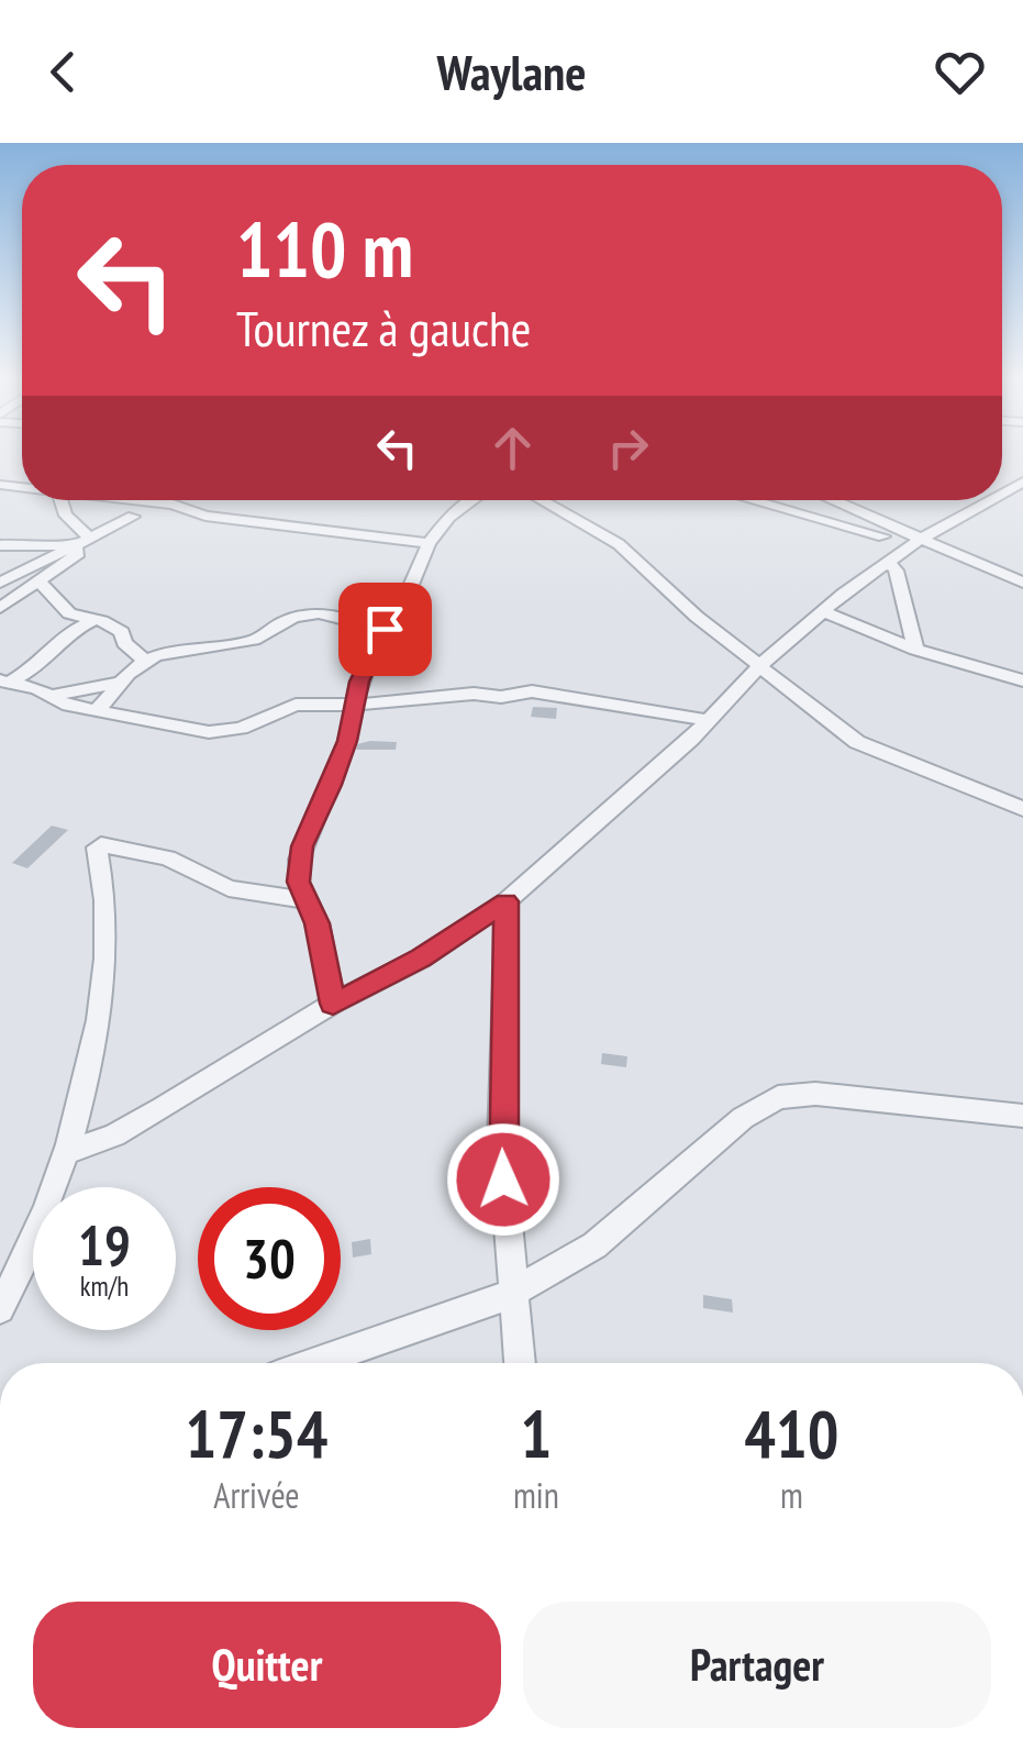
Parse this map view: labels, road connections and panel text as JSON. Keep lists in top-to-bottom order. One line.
{"page":{"header":"Waylane","turn":["110 m","Tournez à gauche"],"speed":"19 km/h","limit":"30","eta":["17:54","Arrivée","1","min","410","m"],"buttons":["Quitter","Partager"]}}
